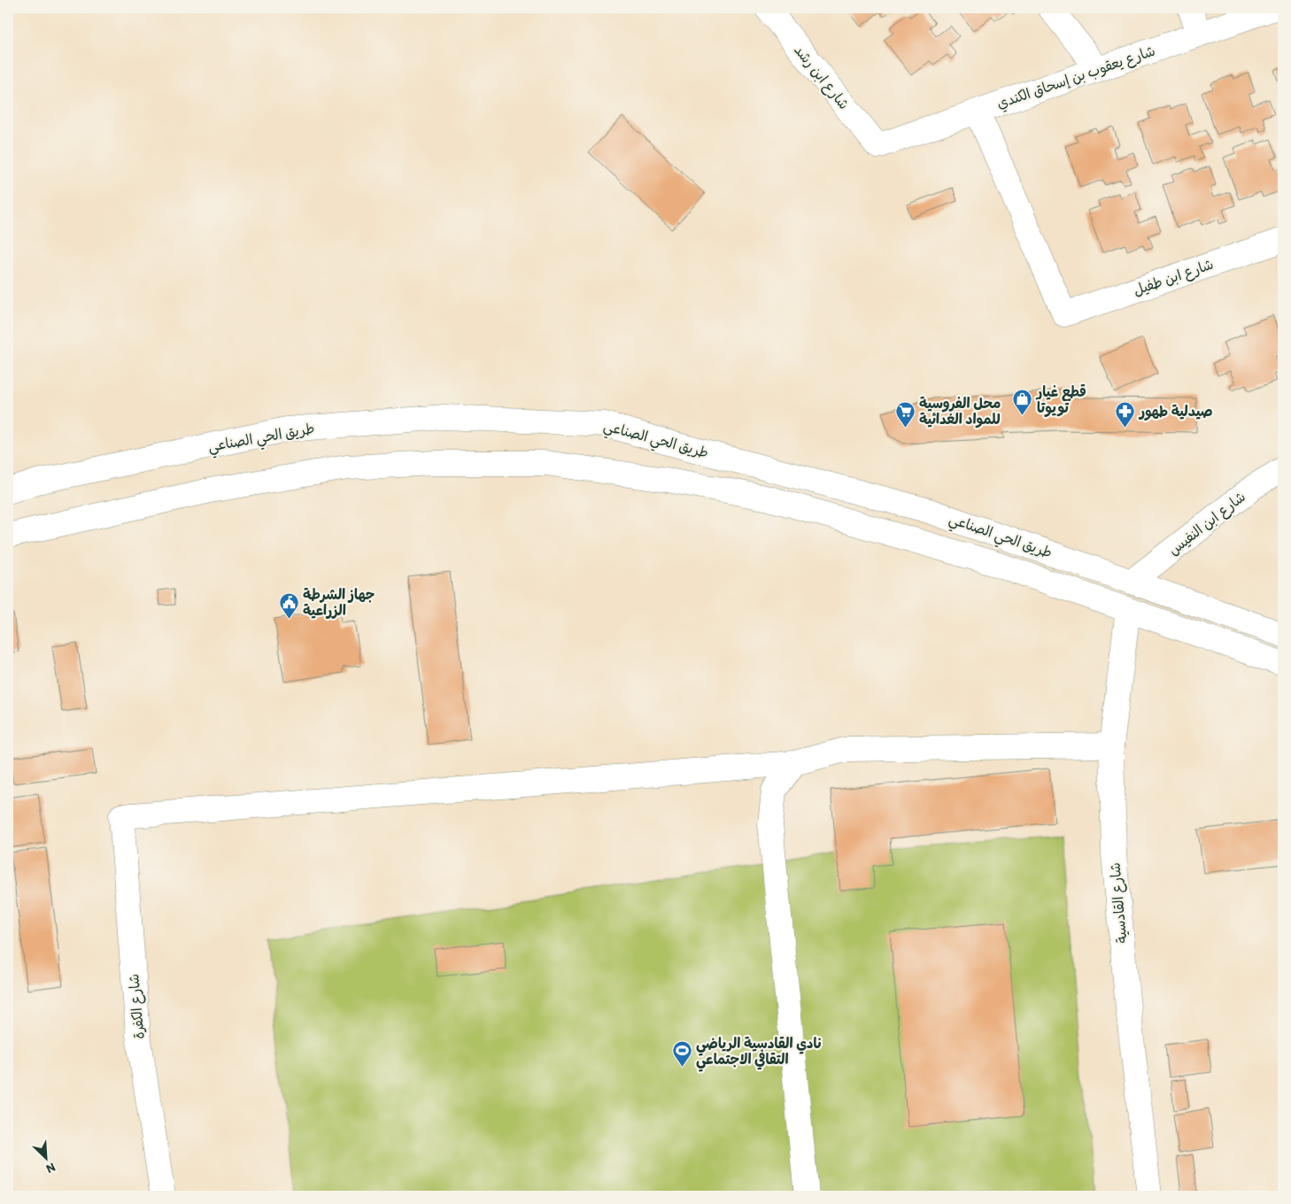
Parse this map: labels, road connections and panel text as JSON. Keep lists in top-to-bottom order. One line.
{"streets":{"main road":["شارع ابن رشد","شارع يعقوب بن إسحاق الكندي","شارع ابن طفيل","طريق الحي الصناعي","شارع ابن النفيس","شارع القادسية","شارع الكفرة"]},"crossings":[["شارع ابن رشد","شارع يعقوب بن إسحاق الكندي"],["شارع يعقوب بن إسحاق الكندي","شارع ابن طفيل"],["طريق الحي الصناعي","شارع ابن النفيس"],["طريق الحي الصناعي","شارع القادسية"]],"places":{"shop":["قطع غيار تويوتا"],"supermarket":["محل الفروسية للمواد الغدائية"],"pharmacy":["صيدلية طهور"],"public building":["جهاز الشرطة الزراعية"],"sports":["نادي القادسية الرياضي التقافي الاجتماعي"]},"north":"bottom right"}
